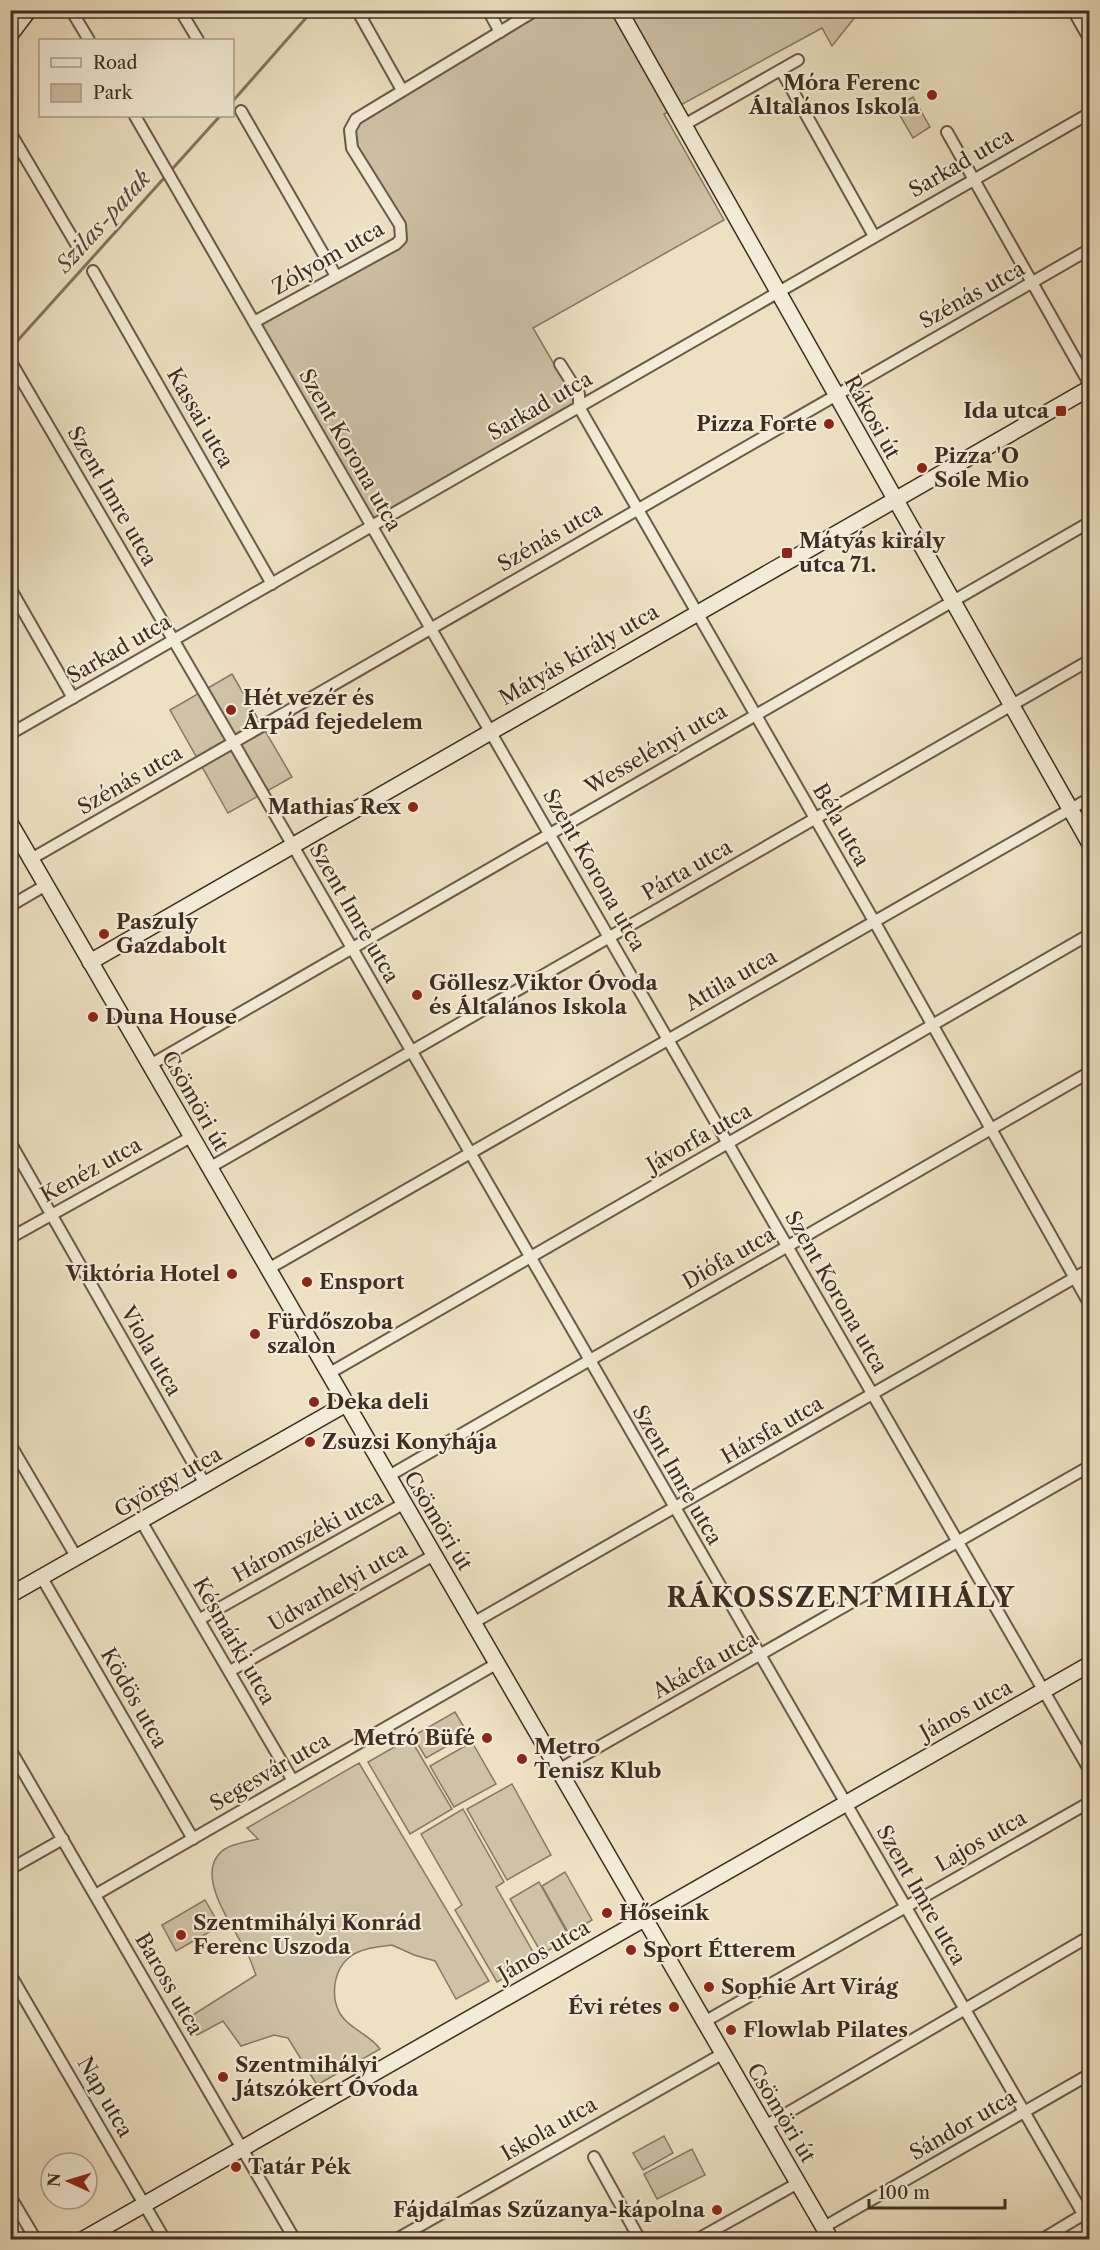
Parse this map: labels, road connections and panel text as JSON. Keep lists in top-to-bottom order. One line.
{"streets":{"street":["Sarkad utca","Zólyom utca","Szénás utca","Rákosi út","Kassai utca","Szent Korona utca","Szent Imre utca","Mátyás király utca","Wesselényi utca","Béla utca","Párta utca","Attila utca","Csömöri út","Jávorfa utca","Kenéz utca","Diófa utca","Viola utca","Hársfa utca","György utca","Háromszéki utca","Udvarhelyi utca","Késmárki utca","Akácfa utca","Ködös utca","János utca","Segesvár utca","Lajos utca","Baross utca","Nap utca","Sándor utca","Iskola utca"]},"crossings":[["Sarkad utca","Rákosi út"],["Sarkad utca","Kassai utca"],["Sarkad utca","Szent Korona utca"],["Sarkad utca","Szent Imre utca"],["Sarkad utca","Béla utca"],["Zólyom utca","Szent Korona utca"],["Szénás utca","Rákosi út"],["Szénás utca","Szent Korona utca"],["Szénás utca","Szent Imre utca"],["Szénás utca","Béla utca"],["Szénás utca","Csömöri út"],["Rákosi út","Mátyás király utca"],["Rákosi út","Wesselényi utca"],["Rákosi út","Párta utca"],["Rákosi út","Attila utca"],["Szent Korona utca","Mátyás király utca"],["Szent Korona utca","Wesselényi utca"],["Szent Korona utca","Párta utca"],["Szent Korona utca","Attila utca"],["Szent Korona utca","Jávorfa utca"],["Szent Korona utca","Diófa utca"],["Szent Korona utca","Hársfa utca"],["Szent Korona utca","Akácfa utca"],["Szent Korona utca","János utca"],["Szent Imre utca","Mátyás király utca"],["Szent Imre utca","Wesselényi utca"],["Szent Imre utca","Párta utca"],["Szent Imre utca","Attila utca"],["Szent Imre utca","Jávorfa utca"],["Szent Imre utca","Diófa utca"],["Szent Imre utca","Hársfa utca"],["Szent Imre utca","Akácfa utca"],["Szent Imre utca","János utca"],["Szent Imre utca","Lajos utca"],["Szent Imre utca","Sándor utca"],["Mátyás király utca","Béla utca"],["Mátyás király utca","Csömöri út"],["Wesselényi utca","Béla utca"],["Wesselényi utca","Csömöri út"],["Béla utca","Párta utca"],["Béla utca","Attila utca"],["Béla utca","Jávorfa utca"],["Béla utca","Diófa utca"],["Béla utca","Hársfa utca"],["Párta utca","Csömöri út"],["Attila utca","Csömöri út"],["Csömöri út","Jávorfa utca"],["Csömöri út","Kenéz utca"],["Csömöri út","Diófa utca"],["Csömöri út","Hársfa utca"],["Csömöri út","György utca"],["Csömöri út","Háromszéki utca"],["Csömöri út","Udvarhelyi utca"],["Csömöri út","Akácfa utca"],["Csömöri út","János utca"],["Csömöri út","Segesvár utca"],["Csömöri út","Lajos utca"],["Csömöri út","Sándor utca"],["Csömöri út","Iskola utca"],["Kenéz utca","Viola utca"],["Viola utca","György utca"],["György utca","Késmárki utca"],["György utca","Ködös utca"],["Háromszéki utca","Késmárki utca"],["Udvarhelyi utca","Késmárki utca"],["Késmárki utca","Segesvár utca"],["Ködös utca","Segesvár utca"],["János utca","Baross utca"],["János utca","Nap utca"],["Segesvár utca","Baross utca"]],"districts":["RÁKOSSZENTMIHÁLY"],"water":["Szilas-patak"],"places":{"other":["Móra Ferenc Általános Iskola","Pizza Forte","Pizza 'O Sole Mio","Hét vezér és Árpád fejedelem","Mathias Rex","Paszuly Gazdabolt","Göllesz Viktor Óvoda és Általános Iskola","Duna House","Viktória Hotel","Ensport","Fürdőszoba szalon","Deka deli","Zsuzsi Konyhája","Metró Büfé","Metro Tenisz Klub","Hőseink","Szentmihályi Konrád Ferenc Uszoda","Sport Étterem","Sophie Art Virág","Évi rétes","Flowlab Pilates","Szentmihályi Játszókert Óvoda","Tatár Pék","Fájdalmas Szűzanya-kápolna"],"transit":["Ida utca","Mátyás király utca 71."]},"legend":["Road","Park"],"scale_bar":"100 m","north":"left"}
